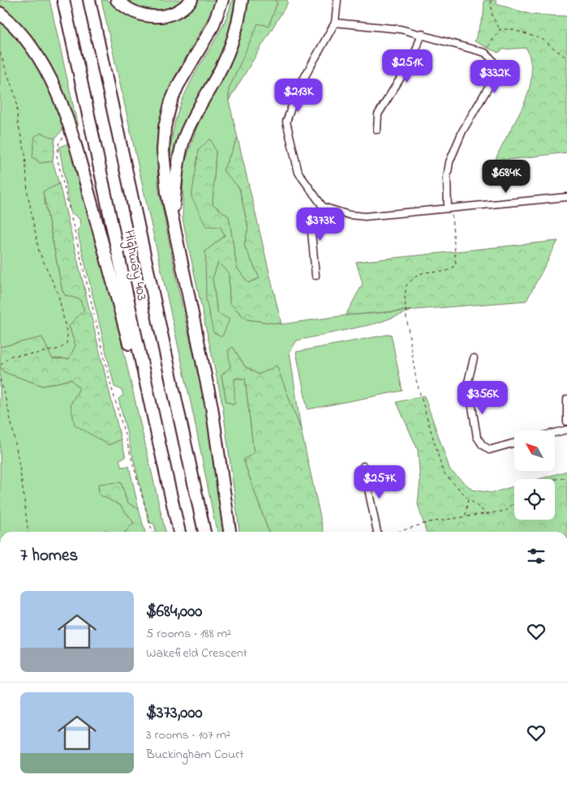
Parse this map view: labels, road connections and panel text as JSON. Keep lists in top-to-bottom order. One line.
{"streets":{"highway":["Highway 403"]},"north":"top left","page":{"price":["$251K","$332K","$213K","$684K","$373K","$356K","$257K"],"heading":"7 homes","list":[{"name":"$684,000","note":"5 rooms · 188 m² · Wakefield Crescent"},{"name":"$373,000","note":"3 rooms · 107 m² · Buckingham Court"}]}}
